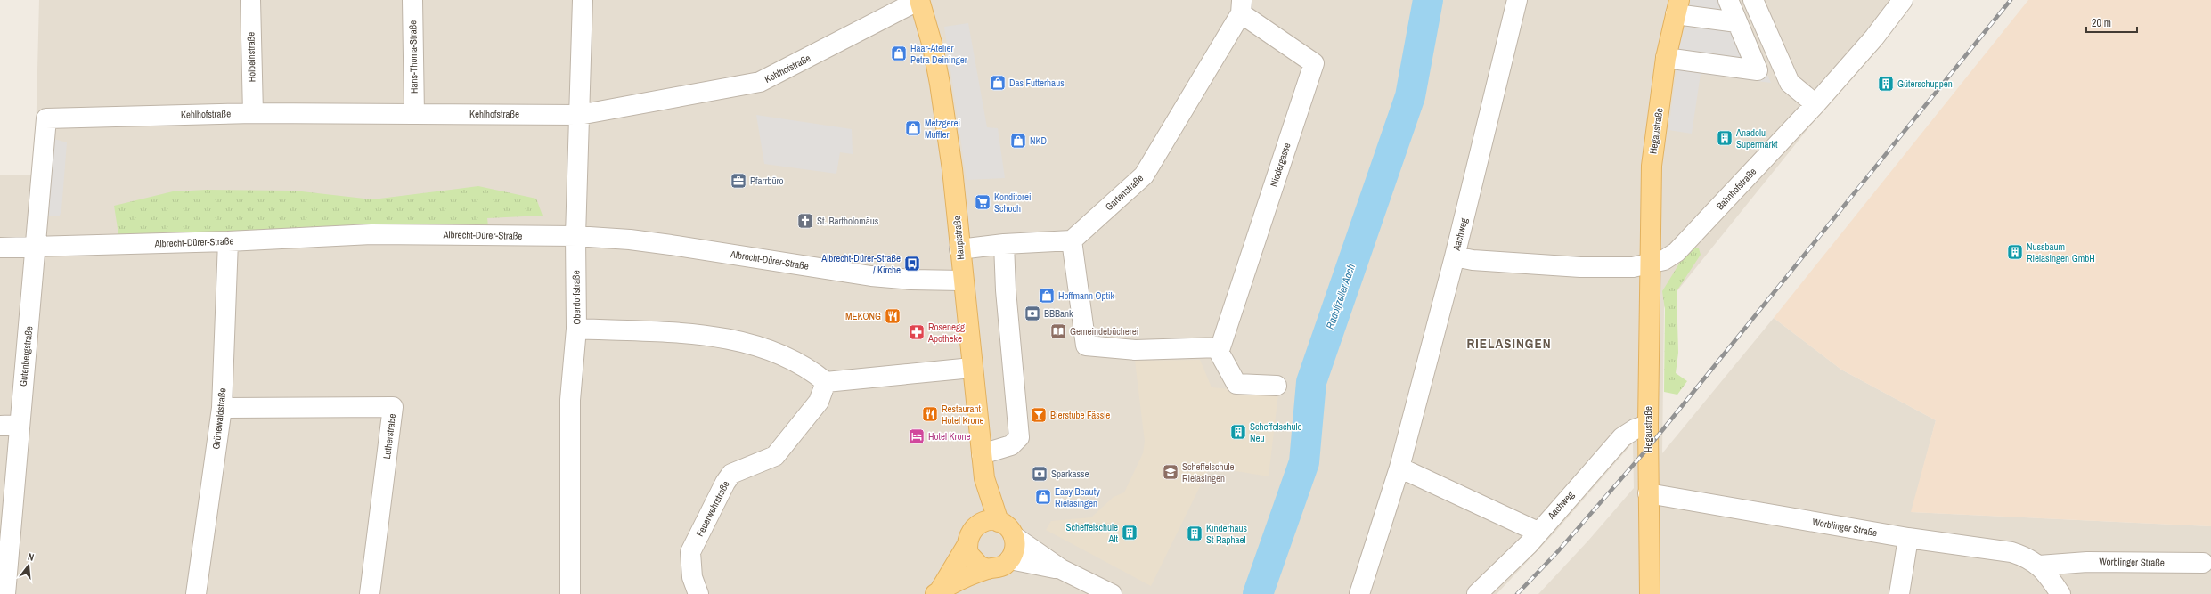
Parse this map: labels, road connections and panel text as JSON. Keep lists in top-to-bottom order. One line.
{"streets":{"main road":["Hegaustraße","Hauptstraße"],"street":["Holbeinstraße","Hans-Thoma-Straße","Kehlhofstraße","Niedergasse","Bahnhofstraße","Gartenstraße","Aachweg","Albrecht-Dürer-Straße","Oberdorfstraße","Gutenbergstraße","Grünewaldstraße","Lutherstraße","Feuerwehrstraße","Worblinger Straße"]},"crossings":[["Holbeinstraße","Kehlhofstraße"],["Hans-Thoma-Straße","Kehlhofstraße"],["Kehlhofstraße","Hauptstraße"],["Kehlhofstraße","Oberdorfstraße"],["Kehlhofstraße","Gutenbergstraße"],["Hegaustraße","Bahnhofstraße"],["Hegaustraße","Aachweg"],["Hegaustraße","Worblinger Straße"],["Niedergasse","Gartenstraße"],["Albrecht-Dürer-Straße","Hauptstraße"],["Albrecht-Dürer-Straße","Oberdorfstraße"],["Albrecht-Dürer-Straße","Gutenbergstraße"],["Albrecht-Dürer-Straße","Grünewaldstraße"],["Grünewaldstraße","Lutherstraße"]],"districts":["RIELASINGEN"],"water":["Radolfzeller Aach"],"places":{"shop":["Haar-Atelier Petra Deininger","Das Futterhaus","Metzgerei Muffler","NKD","Hoffmann Optik","Easy Beauty Rielasingen"],"building":["Güterschuppen","Anadolu Supermarkt","Nussbaum Rielasingen GmbH","Scheffelschule Neu","Scheffelschule Alt","Kinderhaus St Raphael"],"office":["Pfarrbüro"],"supermarket":["Konditorei Schoch"],"church":["St. Bartholomäus"],"bus stop":["Albrecht-Dürer-Straße / Kirche"],"bank":["BBBank","Sparkasse"],"restaurant":["MEKONG","Restaurant Hotel Krone"],"library":["Gemeindebücherei"],"pharmacy":["Rosenegg Apotheke"],"bar":["Bierstube Fässle"],"hotel":["Hotel Krone"],"school or university":["Scheffelschule Rielasingen"]},"scale_bar":"20 m","north":"top"}
